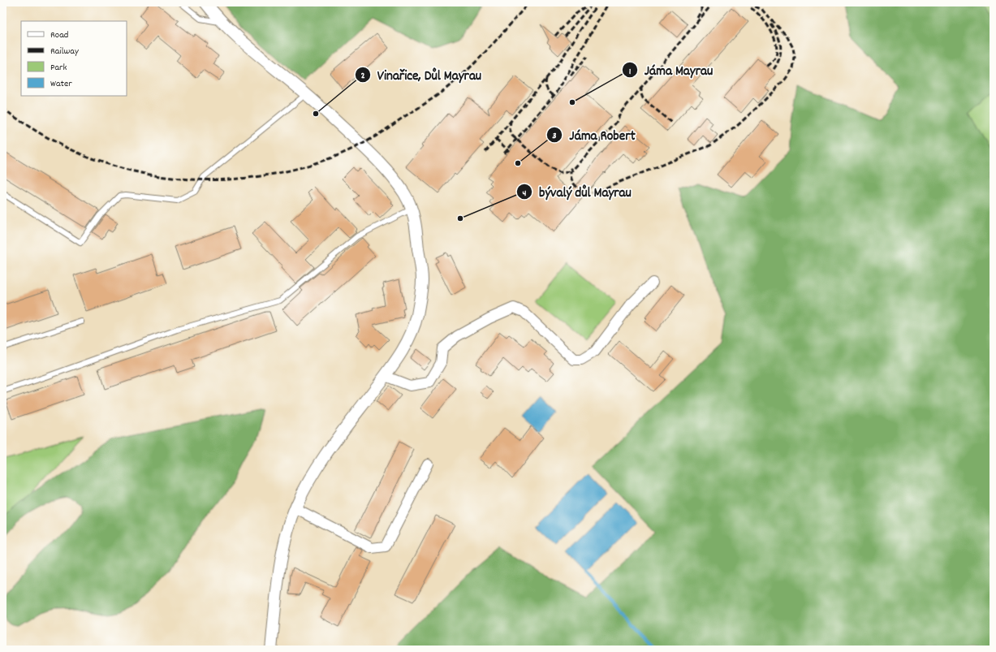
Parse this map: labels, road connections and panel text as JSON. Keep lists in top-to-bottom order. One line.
{"places":["Jáma Mayrau","Vinařice, Důl Mayrau","Jáma Robert","bývalý důl Mayrau"],"legend":["Road","Railway","Park","Water"]}
